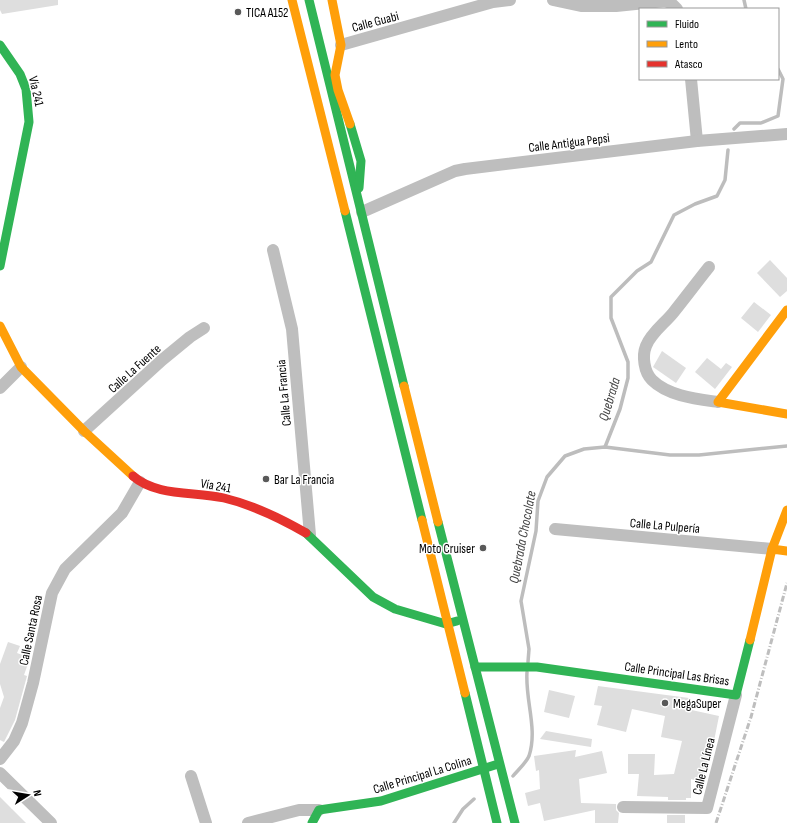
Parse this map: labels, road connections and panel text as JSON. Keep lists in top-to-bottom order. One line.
{"streets":{"main road":["Vía 241","Calle Principal Las Brisas","Calle Principal La Colina"],"street":["Calle Guabi","Calle Antigua Pepsi","Calle La Fuente","Calle La Francia","Calle La Pulpería","Calle Santa Rosa","Calle La Línea"]},"crossings":[["Vía 241","Calle La Fuente"],["Vía 241","Calle La Francia"],["Vía 241","Calle Santa Rosa"],["Calle La Pulpería","Calle Principal Las Brisas"],["Calle Principal Las Brisas","Calle La Línea"]],"water":["Quebrada","Quebrada Chocolate"],"places":["TICA A152","Bar La Francia","Moto Cruiser","MegaSuper"],"legend":["Fluido","Lento","Atasco"],"north":"right"}
